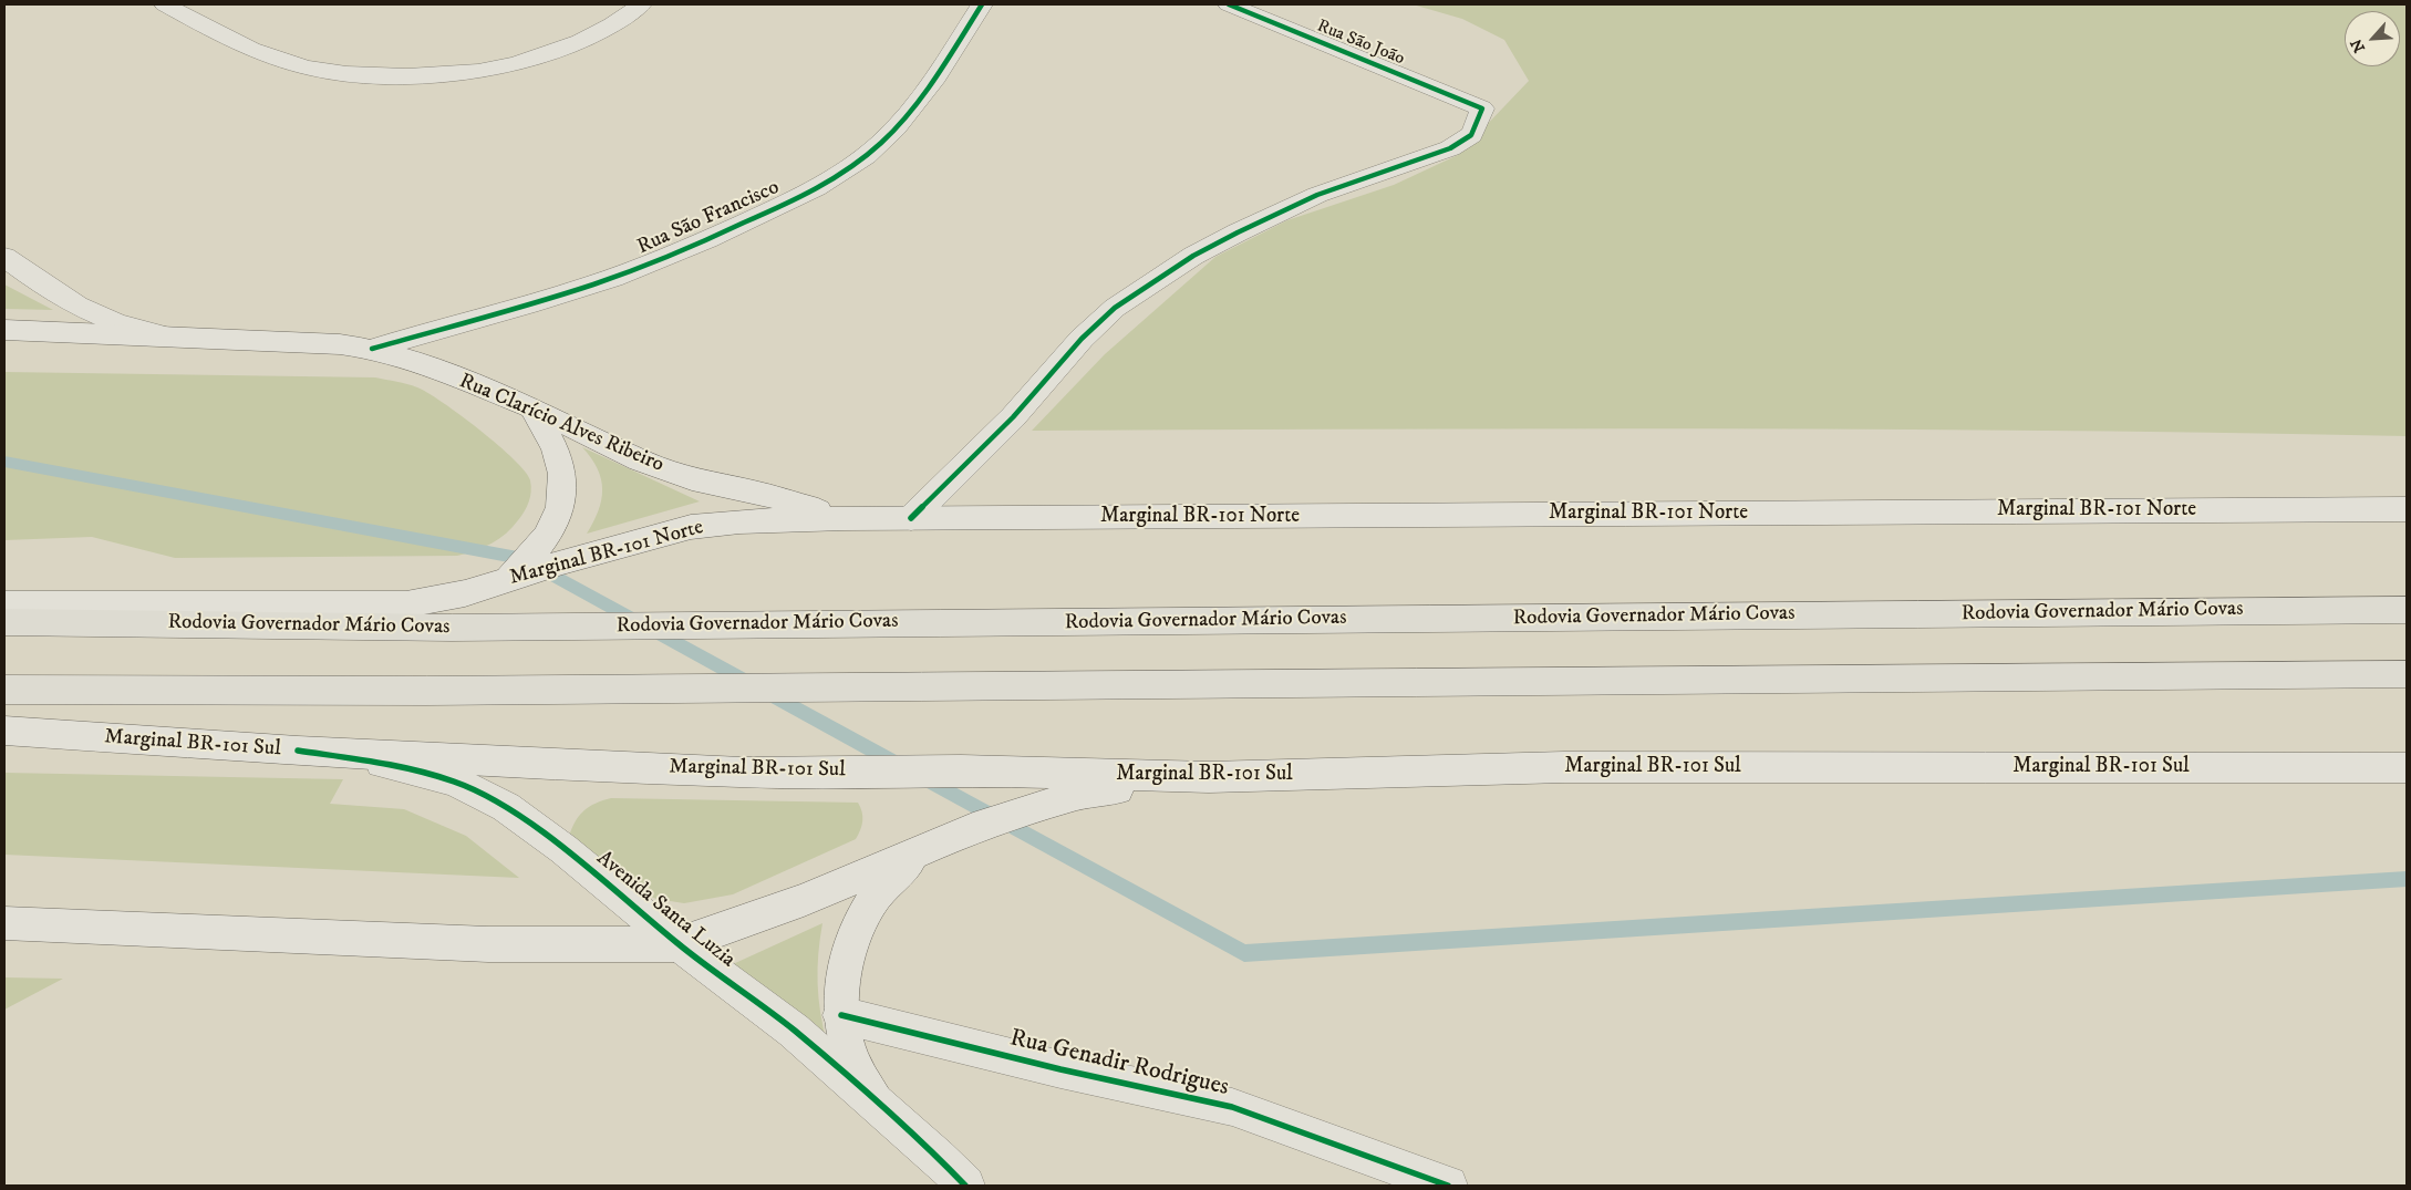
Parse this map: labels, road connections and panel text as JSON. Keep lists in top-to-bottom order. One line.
{"streets":{"highway":["Rodovia Governador Mário Covas"],"main road":["Rua São João","Rua São Francisco","Rua Clarício Alves Ribeiro","Marginal BR-101 Norte","Marginal BR-101 Sul","Avenida Santa Luzia","Rua Genadir Rodrigues"]},"crossings":[["Rua São João","Marginal BR-101 Norte"],["Rua São Francisco","Rua Clarício Alves Ribeiro"],["Rua Clarício Alves Ribeiro","Marginal BR-101 Norte"],["Marginal BR-101 Sul","Avenida Santa Luzia"]],"north":"bottom left"}
